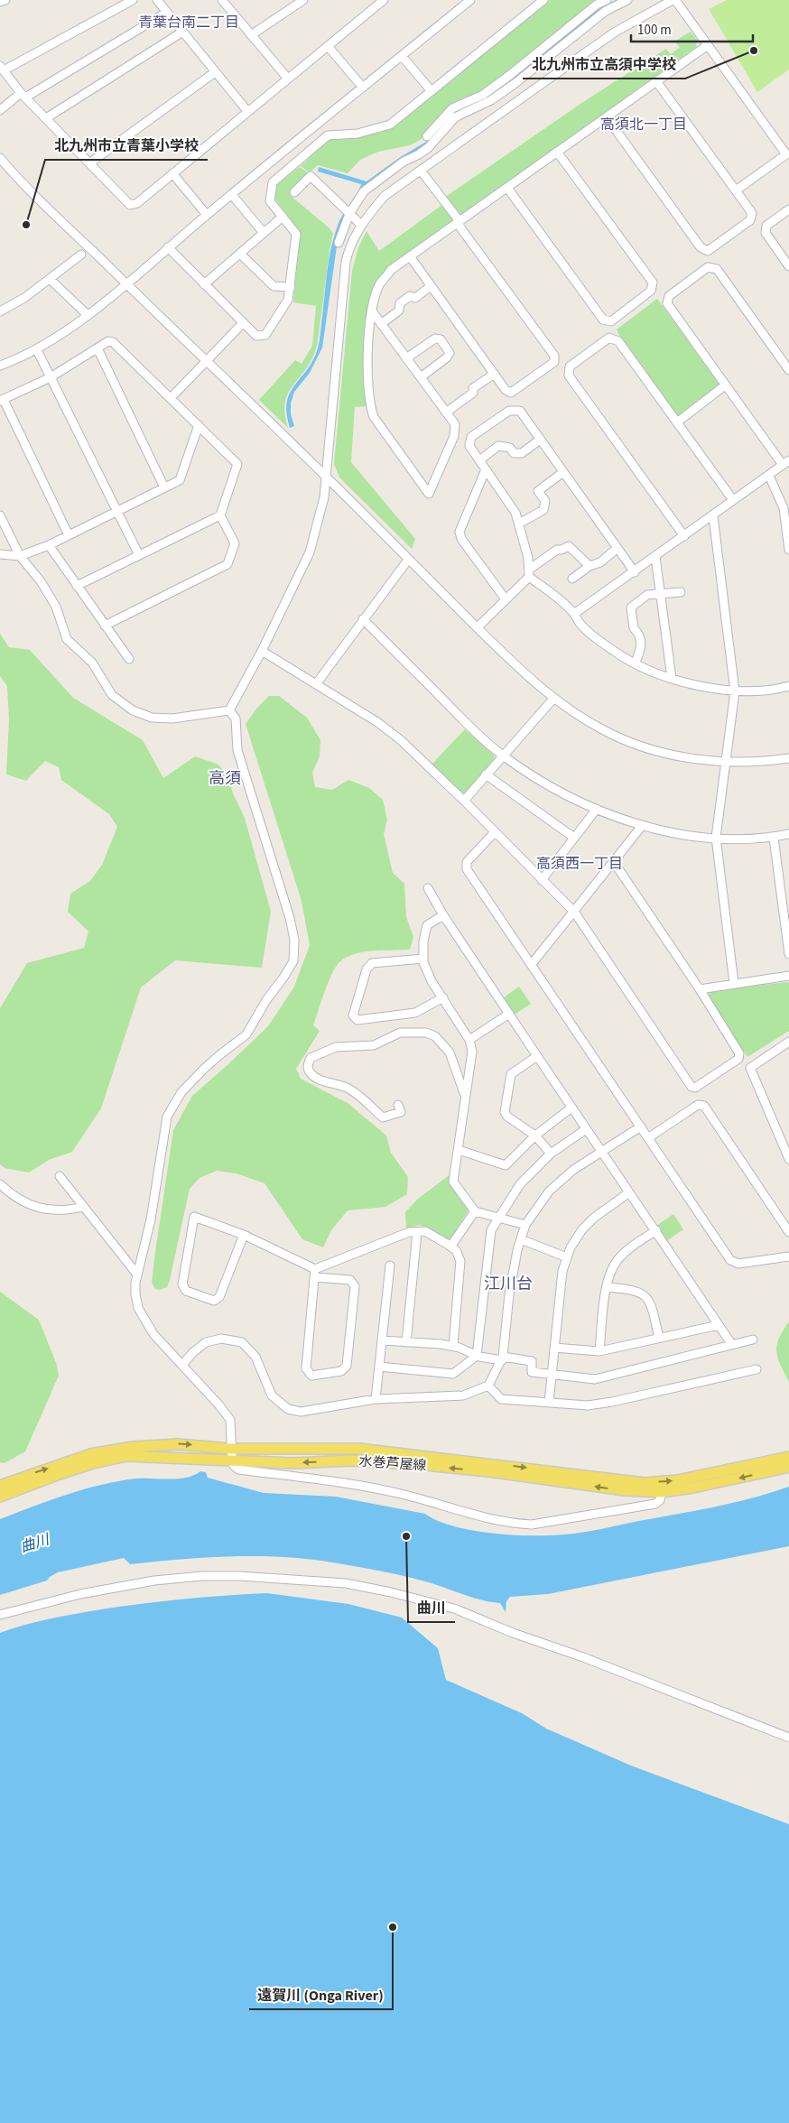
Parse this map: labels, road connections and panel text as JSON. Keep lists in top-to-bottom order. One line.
{"streets":{"main road":["水巻芦屋線"]},"districts":["青葉台南二丁目","高須北一丁目","高須","高須西一丁目","江川台"],"water":["曲川"],"places":["北九州市立高須中学校","北九州市立青葉小学校","曲川","遠賀川 (Onga River)"],"scale_bar":"100 m"}
